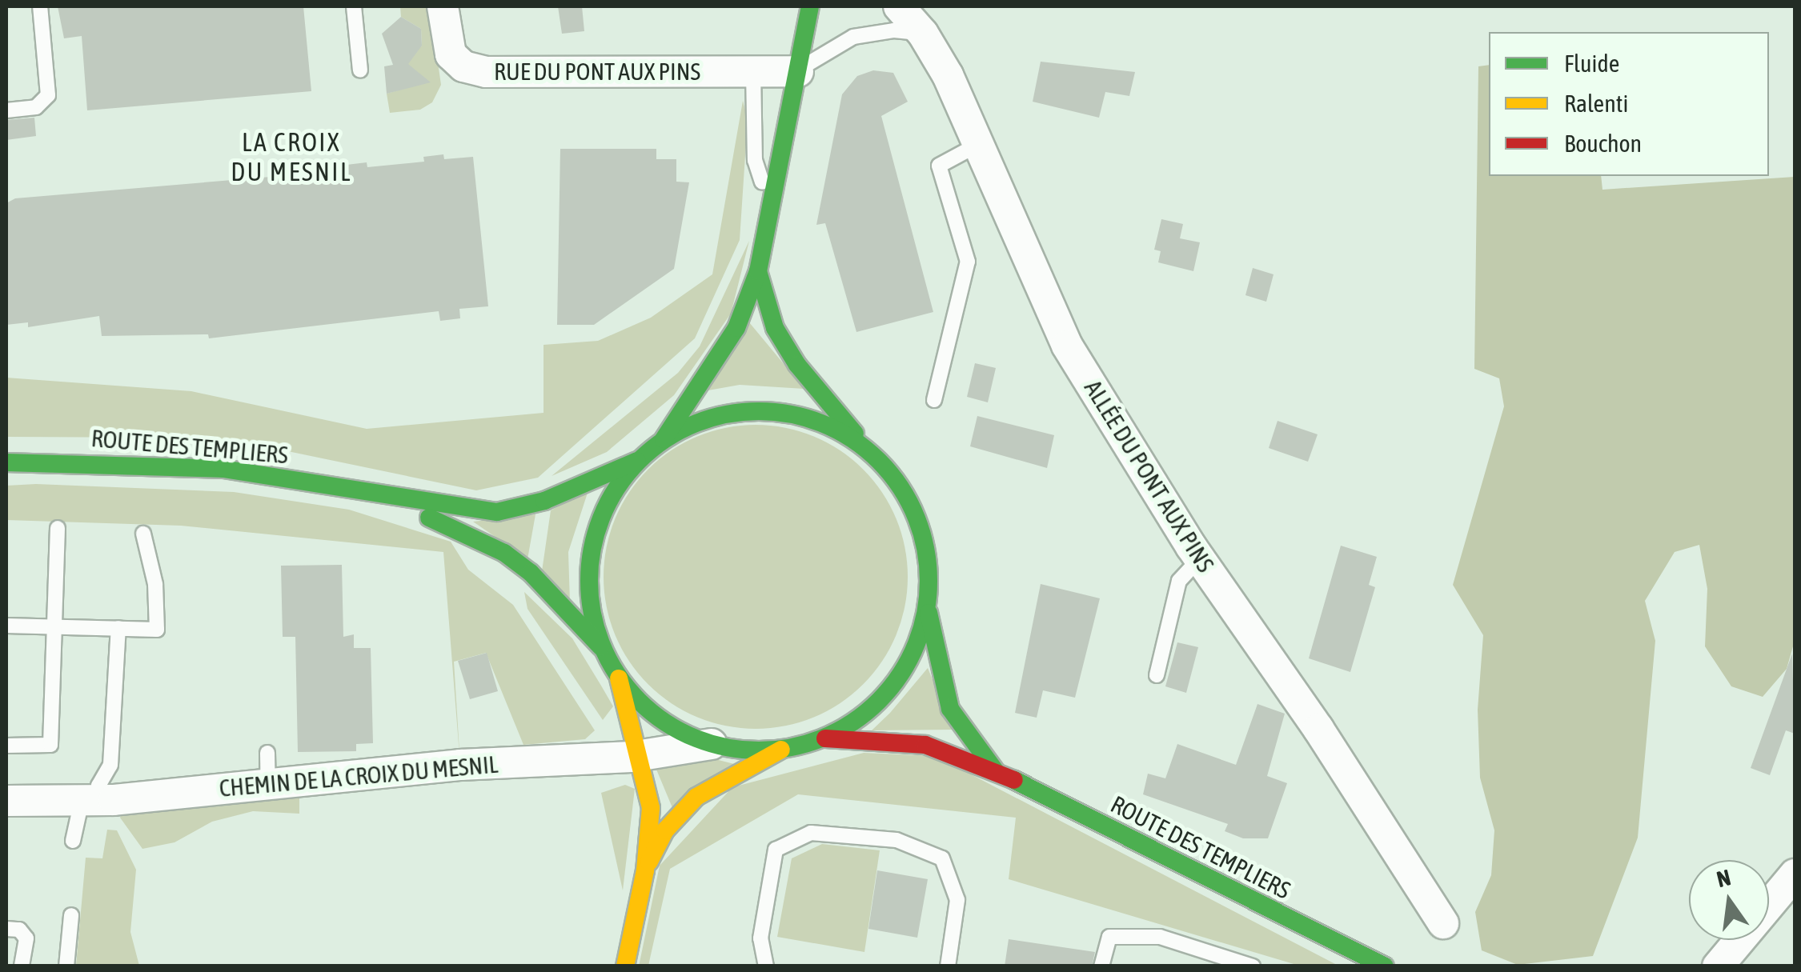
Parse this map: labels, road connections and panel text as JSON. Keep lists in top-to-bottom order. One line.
{"streets":{"main road":["ROUTE DES TEMPLIERS"],"street":["RUE DU PONT AUX PINS","ALLÉE DU PONT AUX PINS","CHEMIN DE LA CROIX DU MESNIL"]},"districts":["LA CROIX DU MESNIL"],"legend":["Fluide","Ralenti","Bouchon"],"north":"top"}
